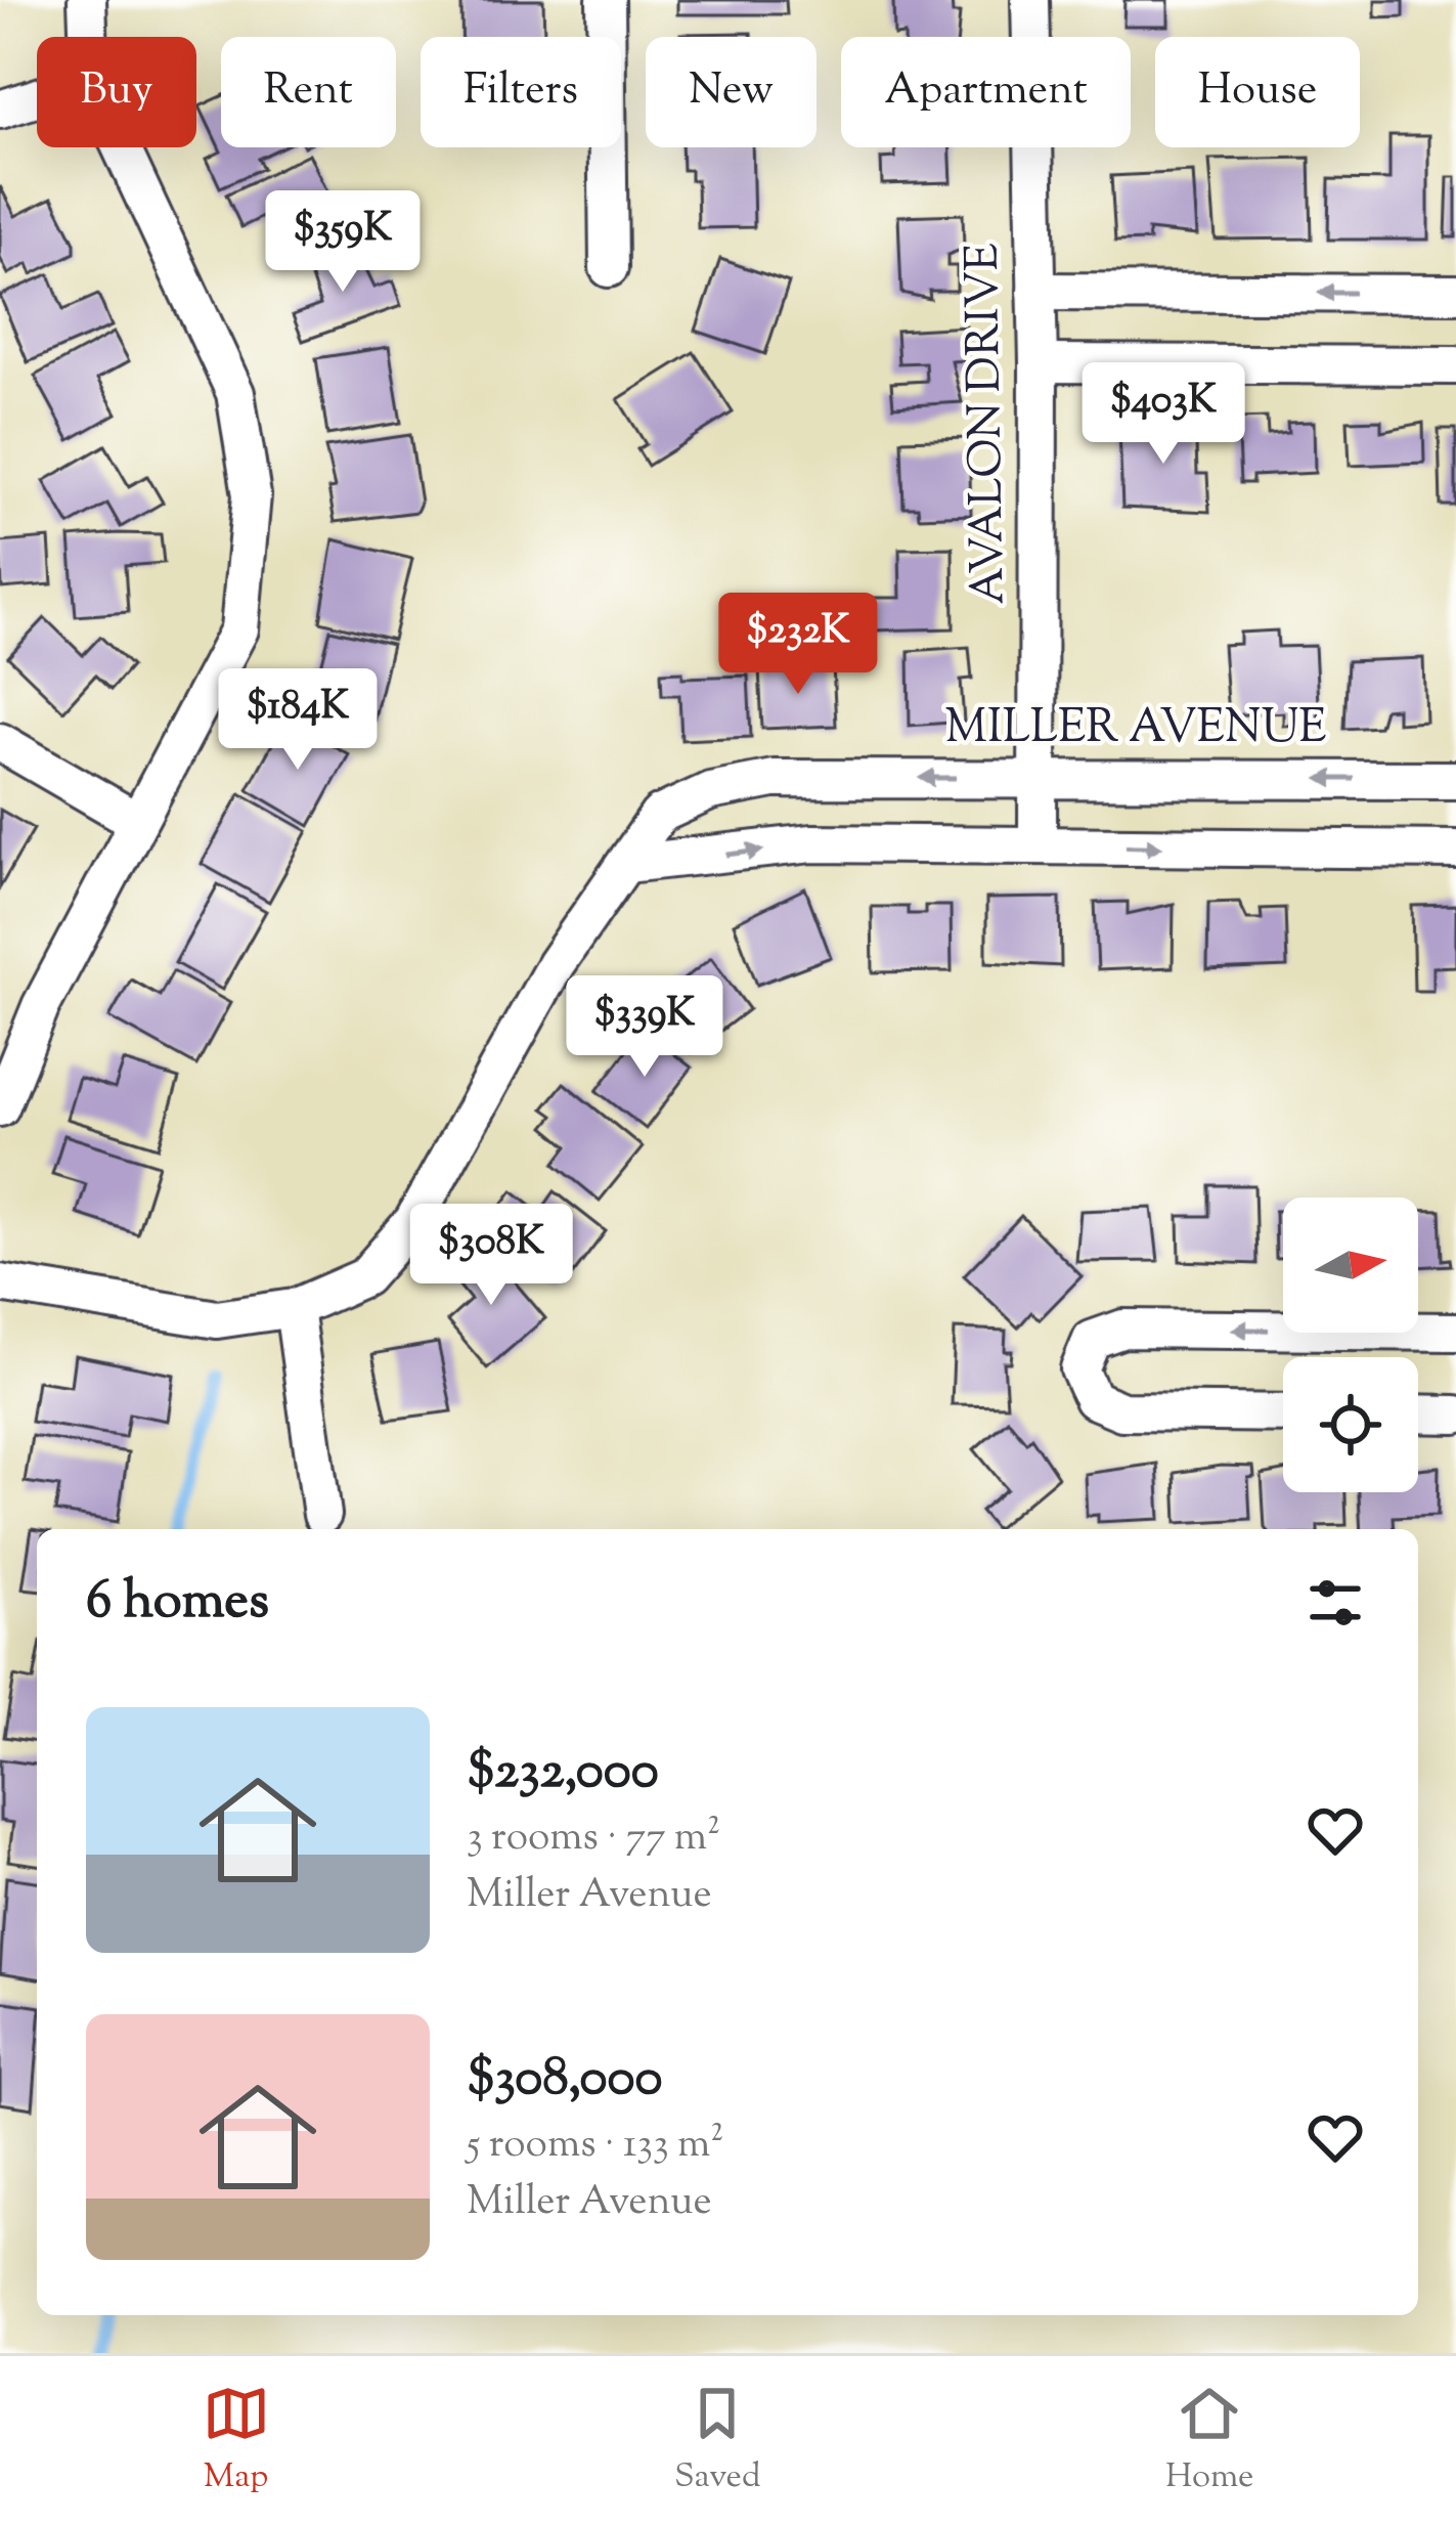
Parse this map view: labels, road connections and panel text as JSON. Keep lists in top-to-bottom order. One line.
{"streets":{"street":["AVALON DRIVE","MILLER AVENUE"]},"crossings":[["AVALON DRIVE","MILLER AVENUE"]],"north":"right","page":{"chip":["Buy","Rent","Filters","New","Apartment","House"],"price":["$359K","$403K","$232K","$184K","$339K","$308K"],"heading":"6 homes","list":[{"name":"$232,000","note":"3 rooms · 77 m² · Miller Avenue"},{"name":"$308,000","note":"5 rooms · 133 m² · Miller Avenue"}],"tabs":["Map","Saved","Home"]}}
